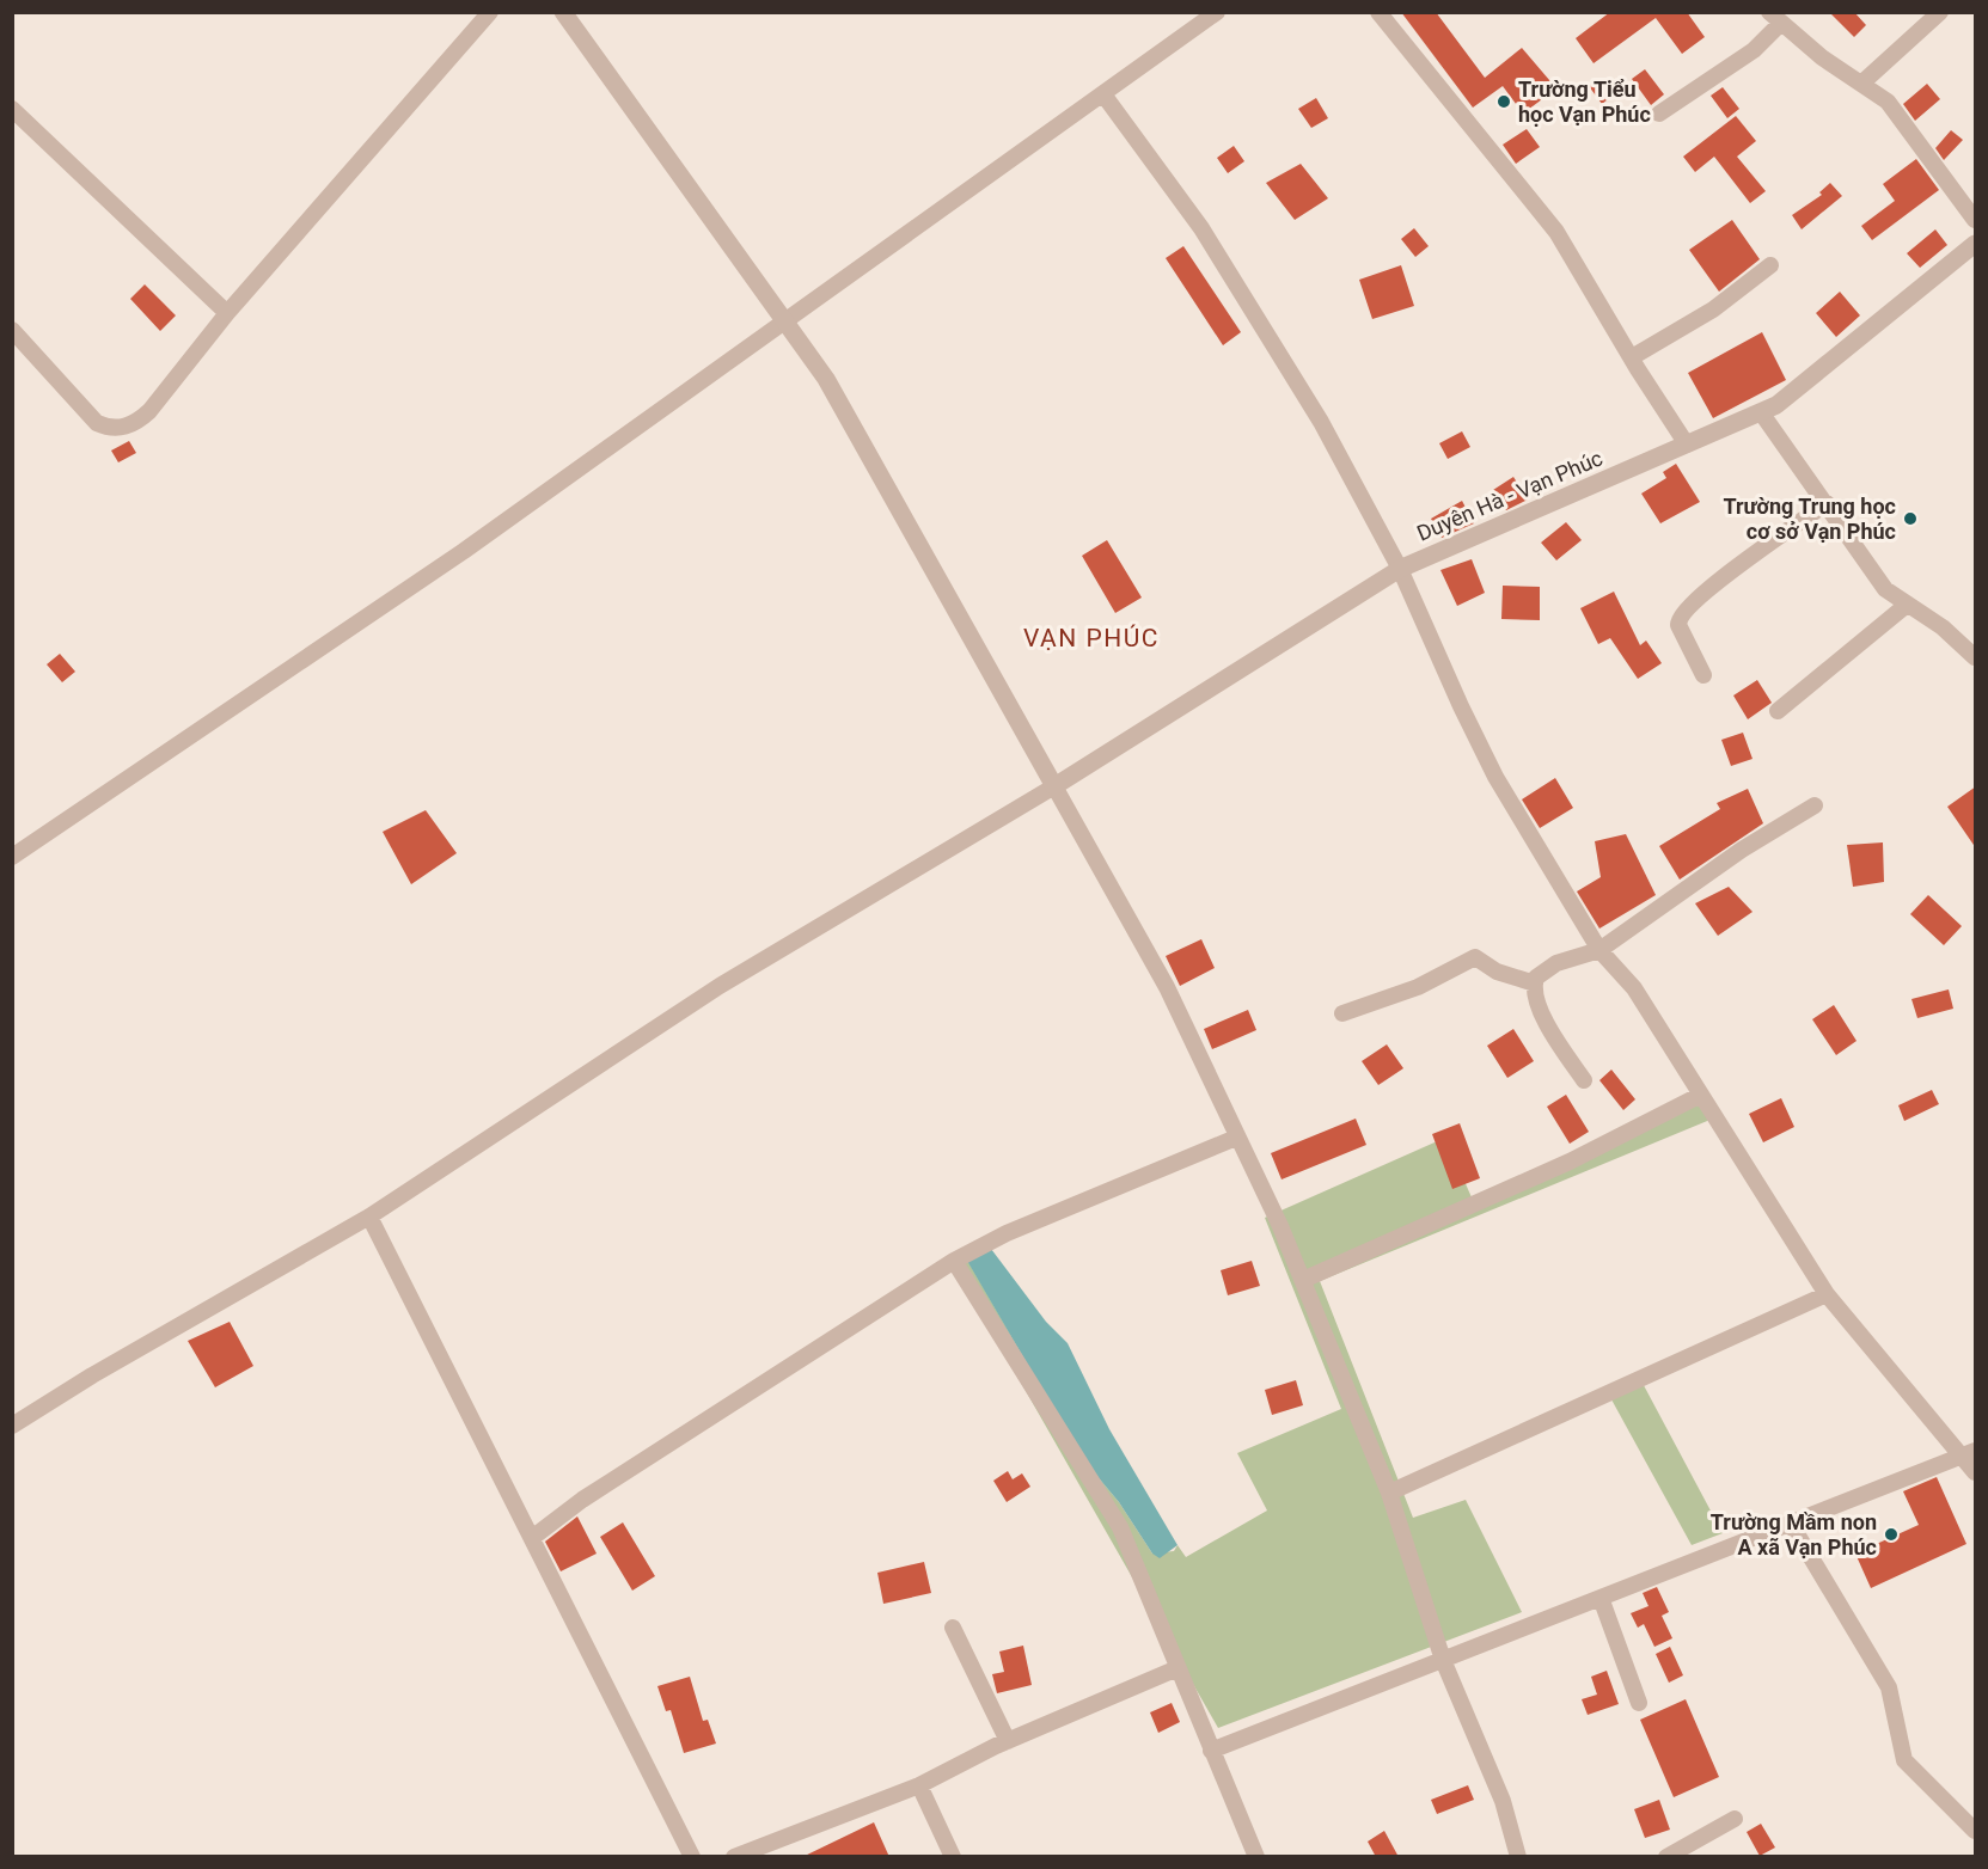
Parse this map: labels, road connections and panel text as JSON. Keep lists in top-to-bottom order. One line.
{"streets":{"street":["Duyên Hà - Vạn Phúc"]},"districts":["VẠN PHÚC"],"places":["Trường Tiểu học Vạn Phúc","Trường Trung học cơ sở Vạn Phúc","Trường Mầm non A xã Vạn Phúc"]}
